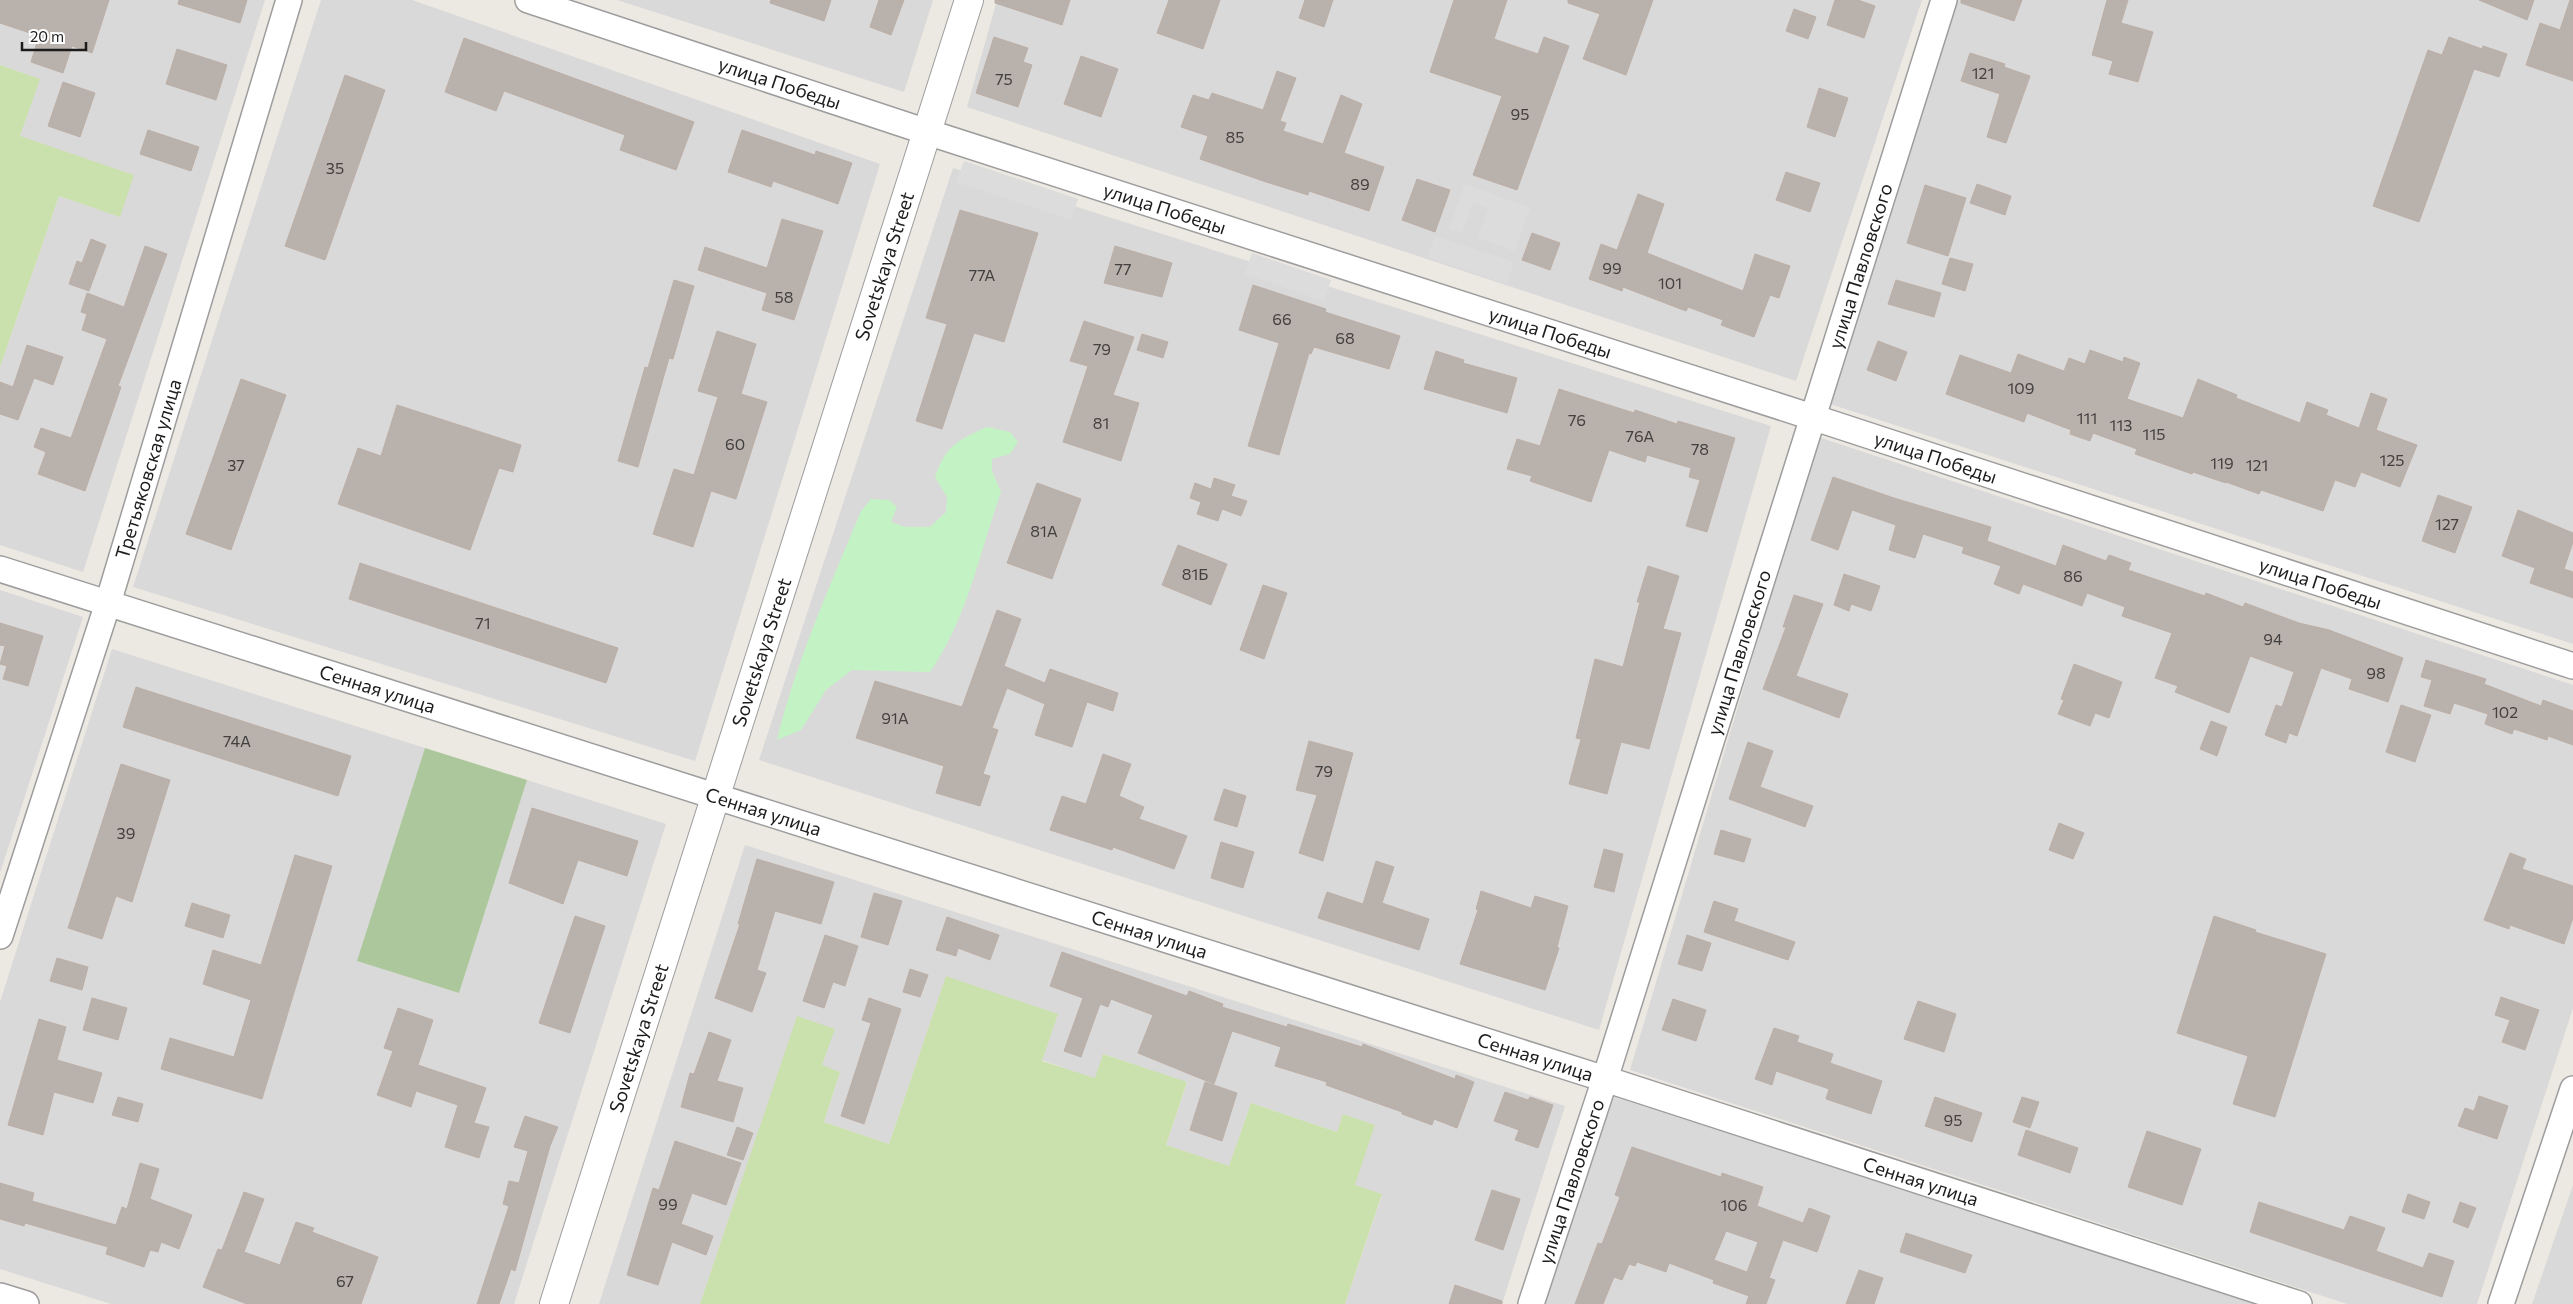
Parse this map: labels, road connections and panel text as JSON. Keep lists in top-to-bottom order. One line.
{"streets":{"street":["улица Победы","Sovetskaya Street","улица Павловского","Третьяковская улица","Сенная улица"]},"crossings":[["улица Победы","Sovetskaya Street"],["улица Победы","улица Павловского"],["Sovetskaya Street","Сенная улица"],["улица Павловского","Сенная улица"],["Третьяковская улица","Сенная улица"]],"house_numbers":["121","75","95","85","35","89","99","77","77А","101","58","66","68","79","109","111","76","81","113","115","76А","60","78","125","119","37","121","127","81А","81Б","86","71","94","98","102","91А","74А","79","39","95","99","106","67"],"scale_bar":"20 m"}
